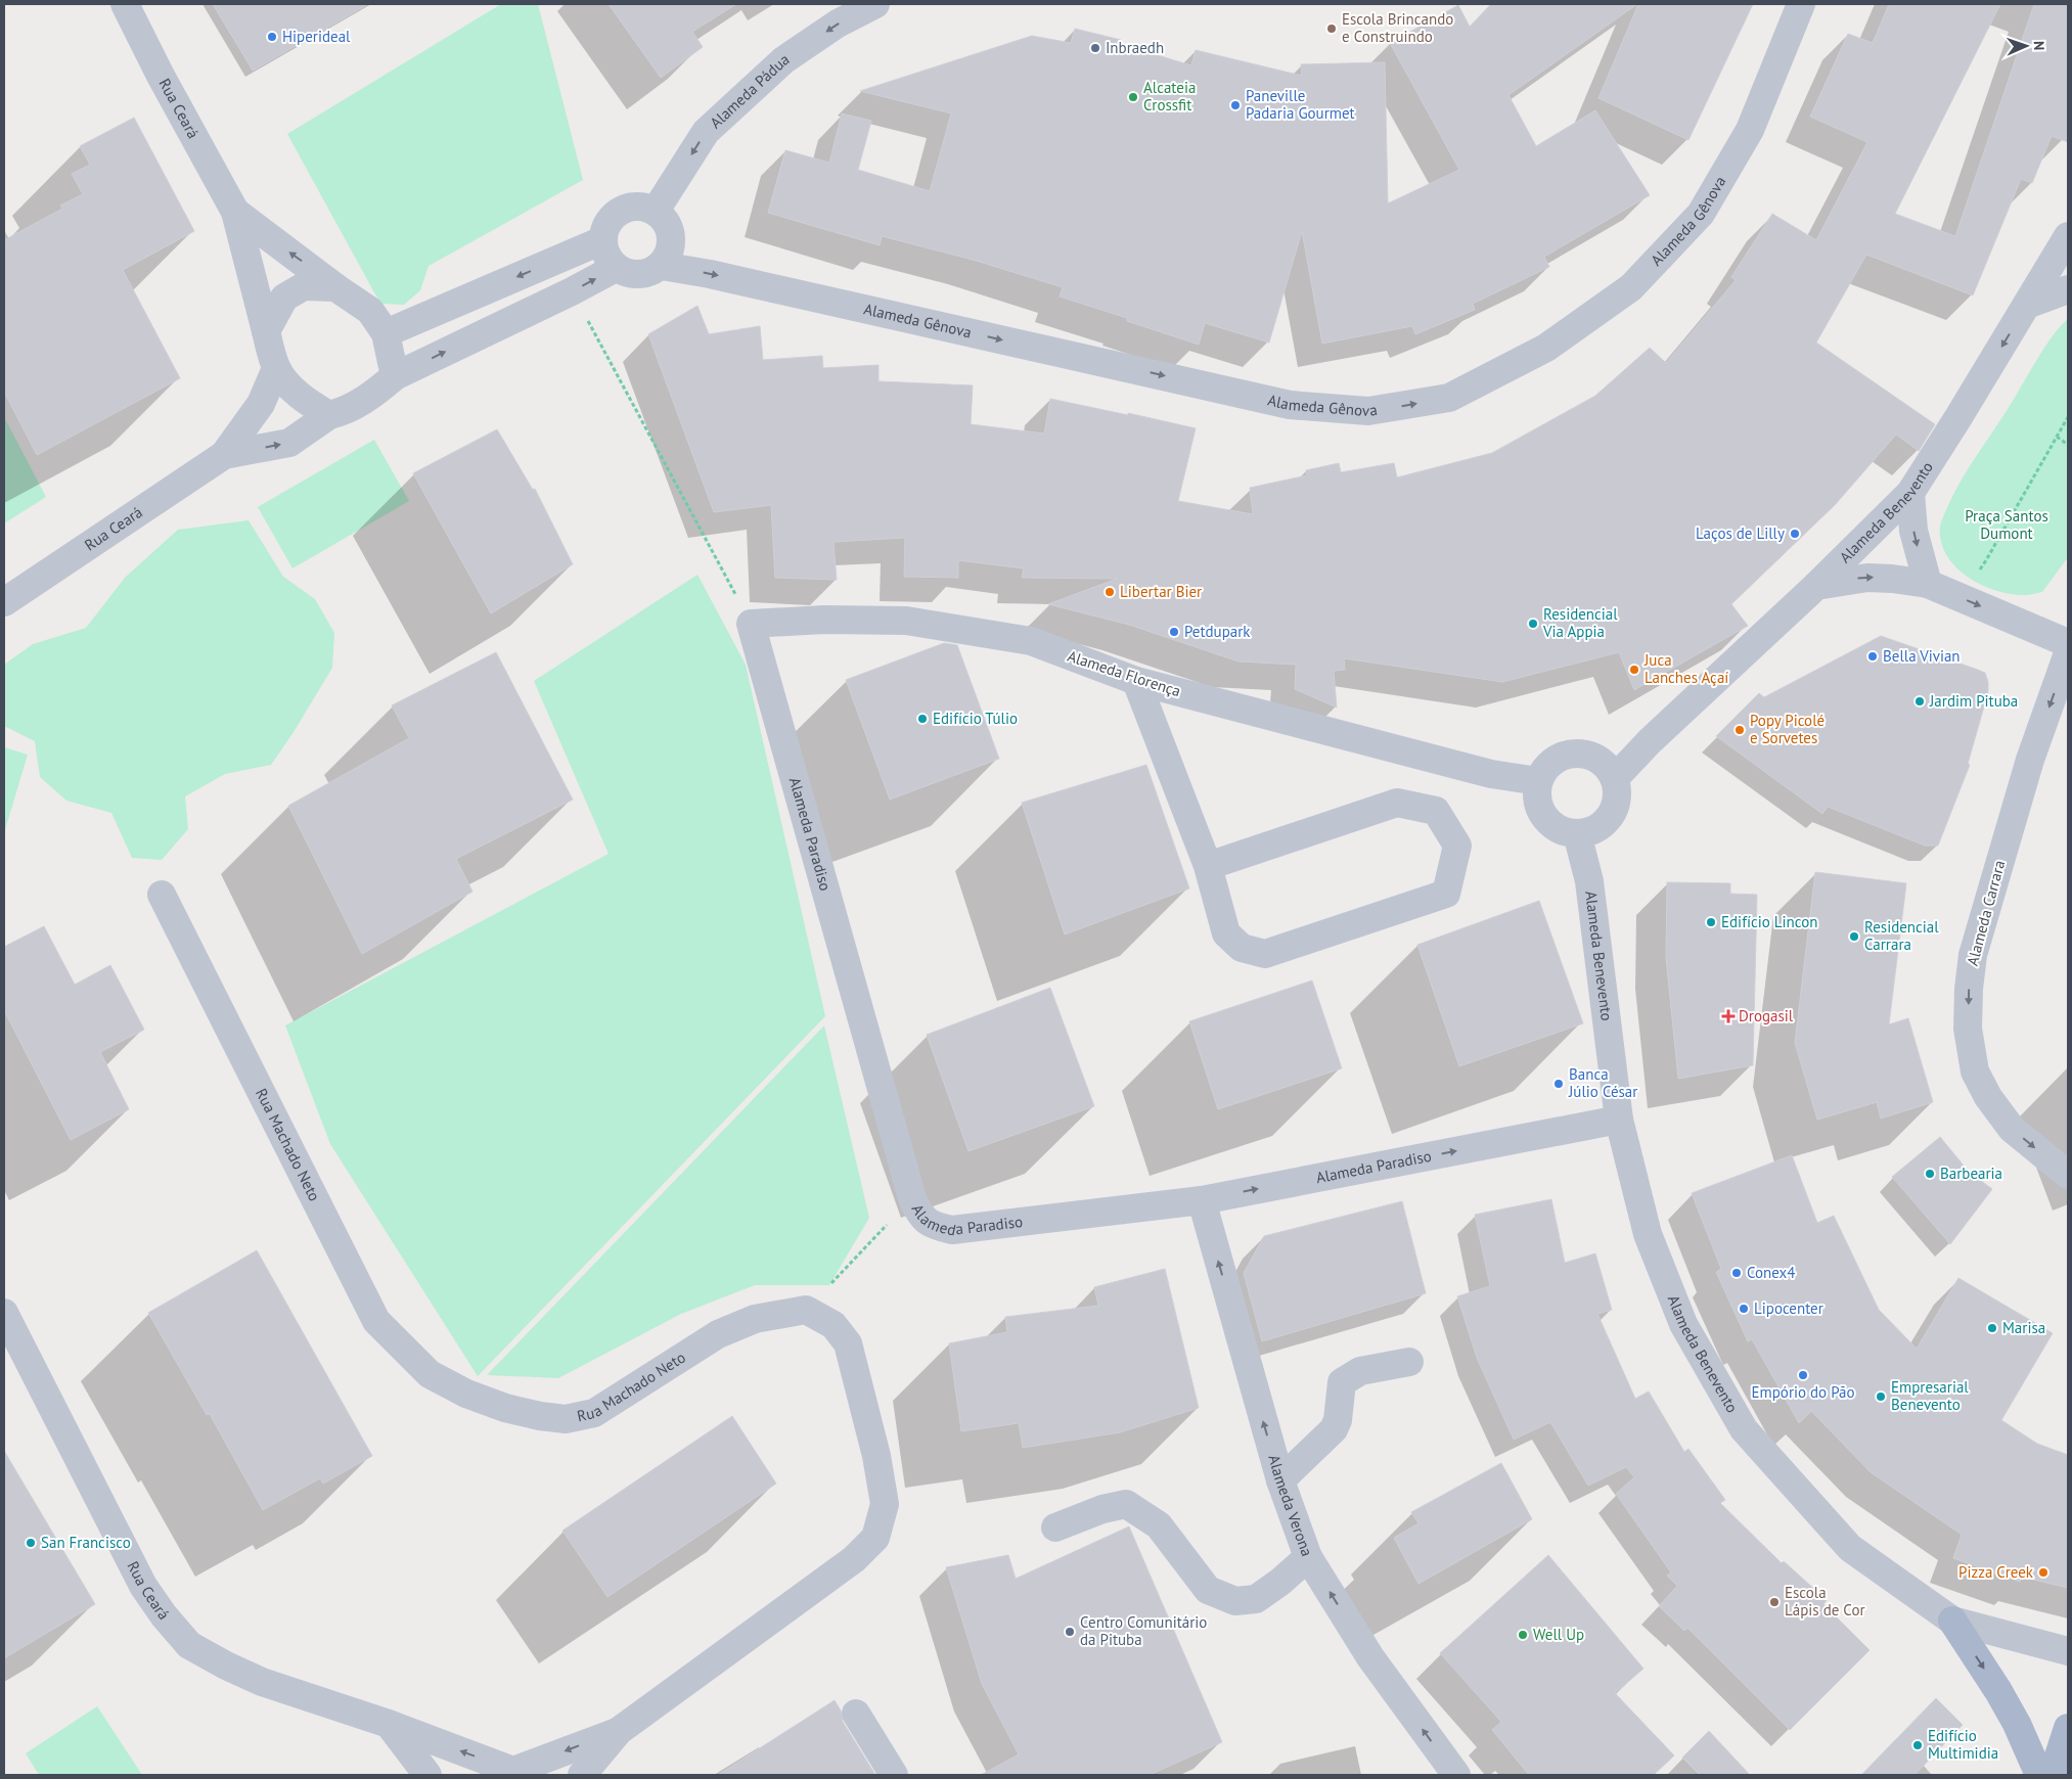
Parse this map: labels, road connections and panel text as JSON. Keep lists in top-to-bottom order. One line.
{"streets":{"street":["Alameda Pádua","Rua Ceará","Alameda Gênova","Alameda Benevento","Alameda Florença","Alameda Paradiso","Alameda Carrara","Rua Machado Neto","Alameda Verona"]},"crossings":[["Alameda Pádua","Alameda Gênova"],["Alameda Benevento","Alameda Florença"],["Alameda Benevento","Alameda Paradiso"],["Alameda Florença","Alameda Paradiso"],["Alameda Paradiso","Alameda Verona"]],"one_way":["Alameda Pádua","Alameda Gênova","Alameda Carrara","Alameda Verona"],"parks":["Praça Santos Dumont"],"places":{"other":["Escola Brincando e Construindo","Hiperideal","Inbraedh","Alcateia Crossfit","Paneville Padaria Gourmet","Laços de Lilly","Libertar Bier","Residencial Via Appia","Petdupark","Bella Vivian","Juca Lanches Açaí","Jardim Pituba","Edifício Túlio","Popy Picolé e Sorvetes","Edifício Lincon","Residencial Carrara","Banca Júlio César","Barbearia","Conex4","Lipocenter","Marisa","Empório do Pão","Empresarial Benevento","San Francisco","Pizza Creek","Escola Lápis de Cor","Centro Comunitário da Pituba","Well Up","Edifício Multimidia"],"health":["Drogasil"]},"north":"right"}
